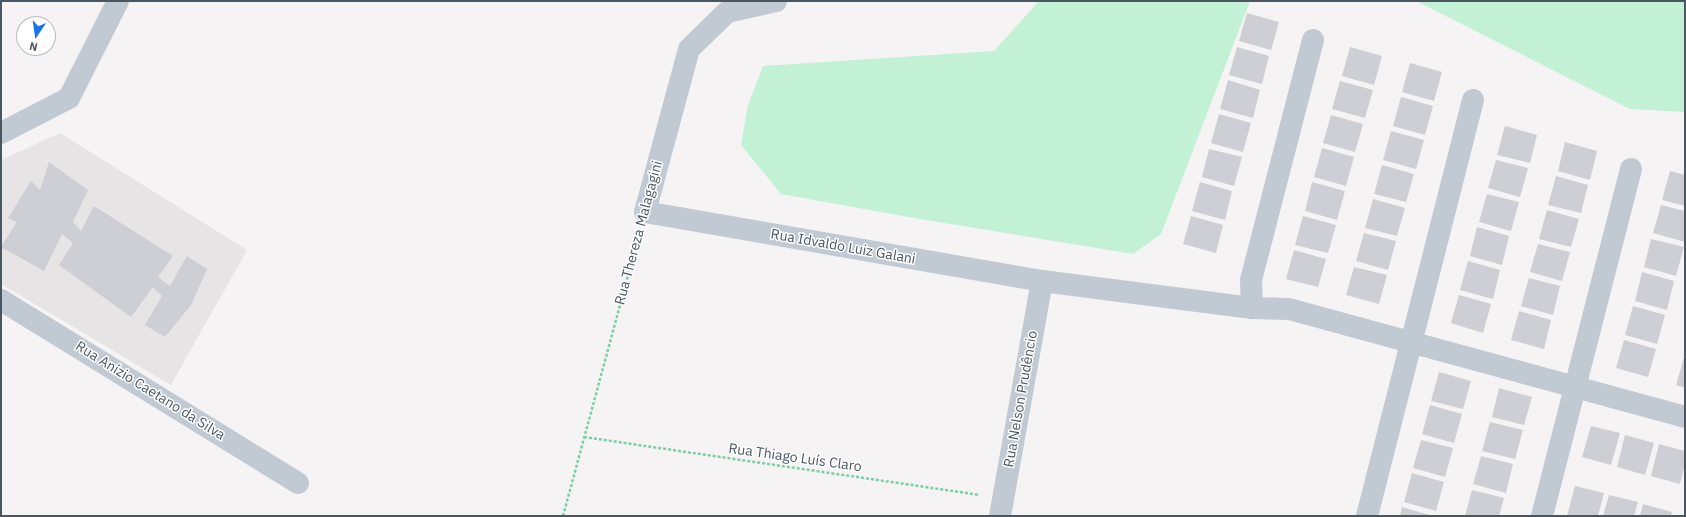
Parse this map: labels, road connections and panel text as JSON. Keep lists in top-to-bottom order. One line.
{"streets":{"street":["Rua Thereza Malagagini","Rua Idvaldo Luiz Galani","Rua Anízio Caetano da Silva","Rua Nelson Prudêncio"],"path":["Rua Thiago Luís Claro"]},"crossings":[["Rua Thereza Malagagini","Rua Idvaldo Luiz Galani"],["Rua Thereza Malagagini","Rua Thiago Luís Claro"],["Rua Idvaldo Luiz Galani","Rua Nelson Prudêncio"],["Rua Nelson Prudêncio","Rua Thiago Luís Claro"]],"north":"bottom"}
